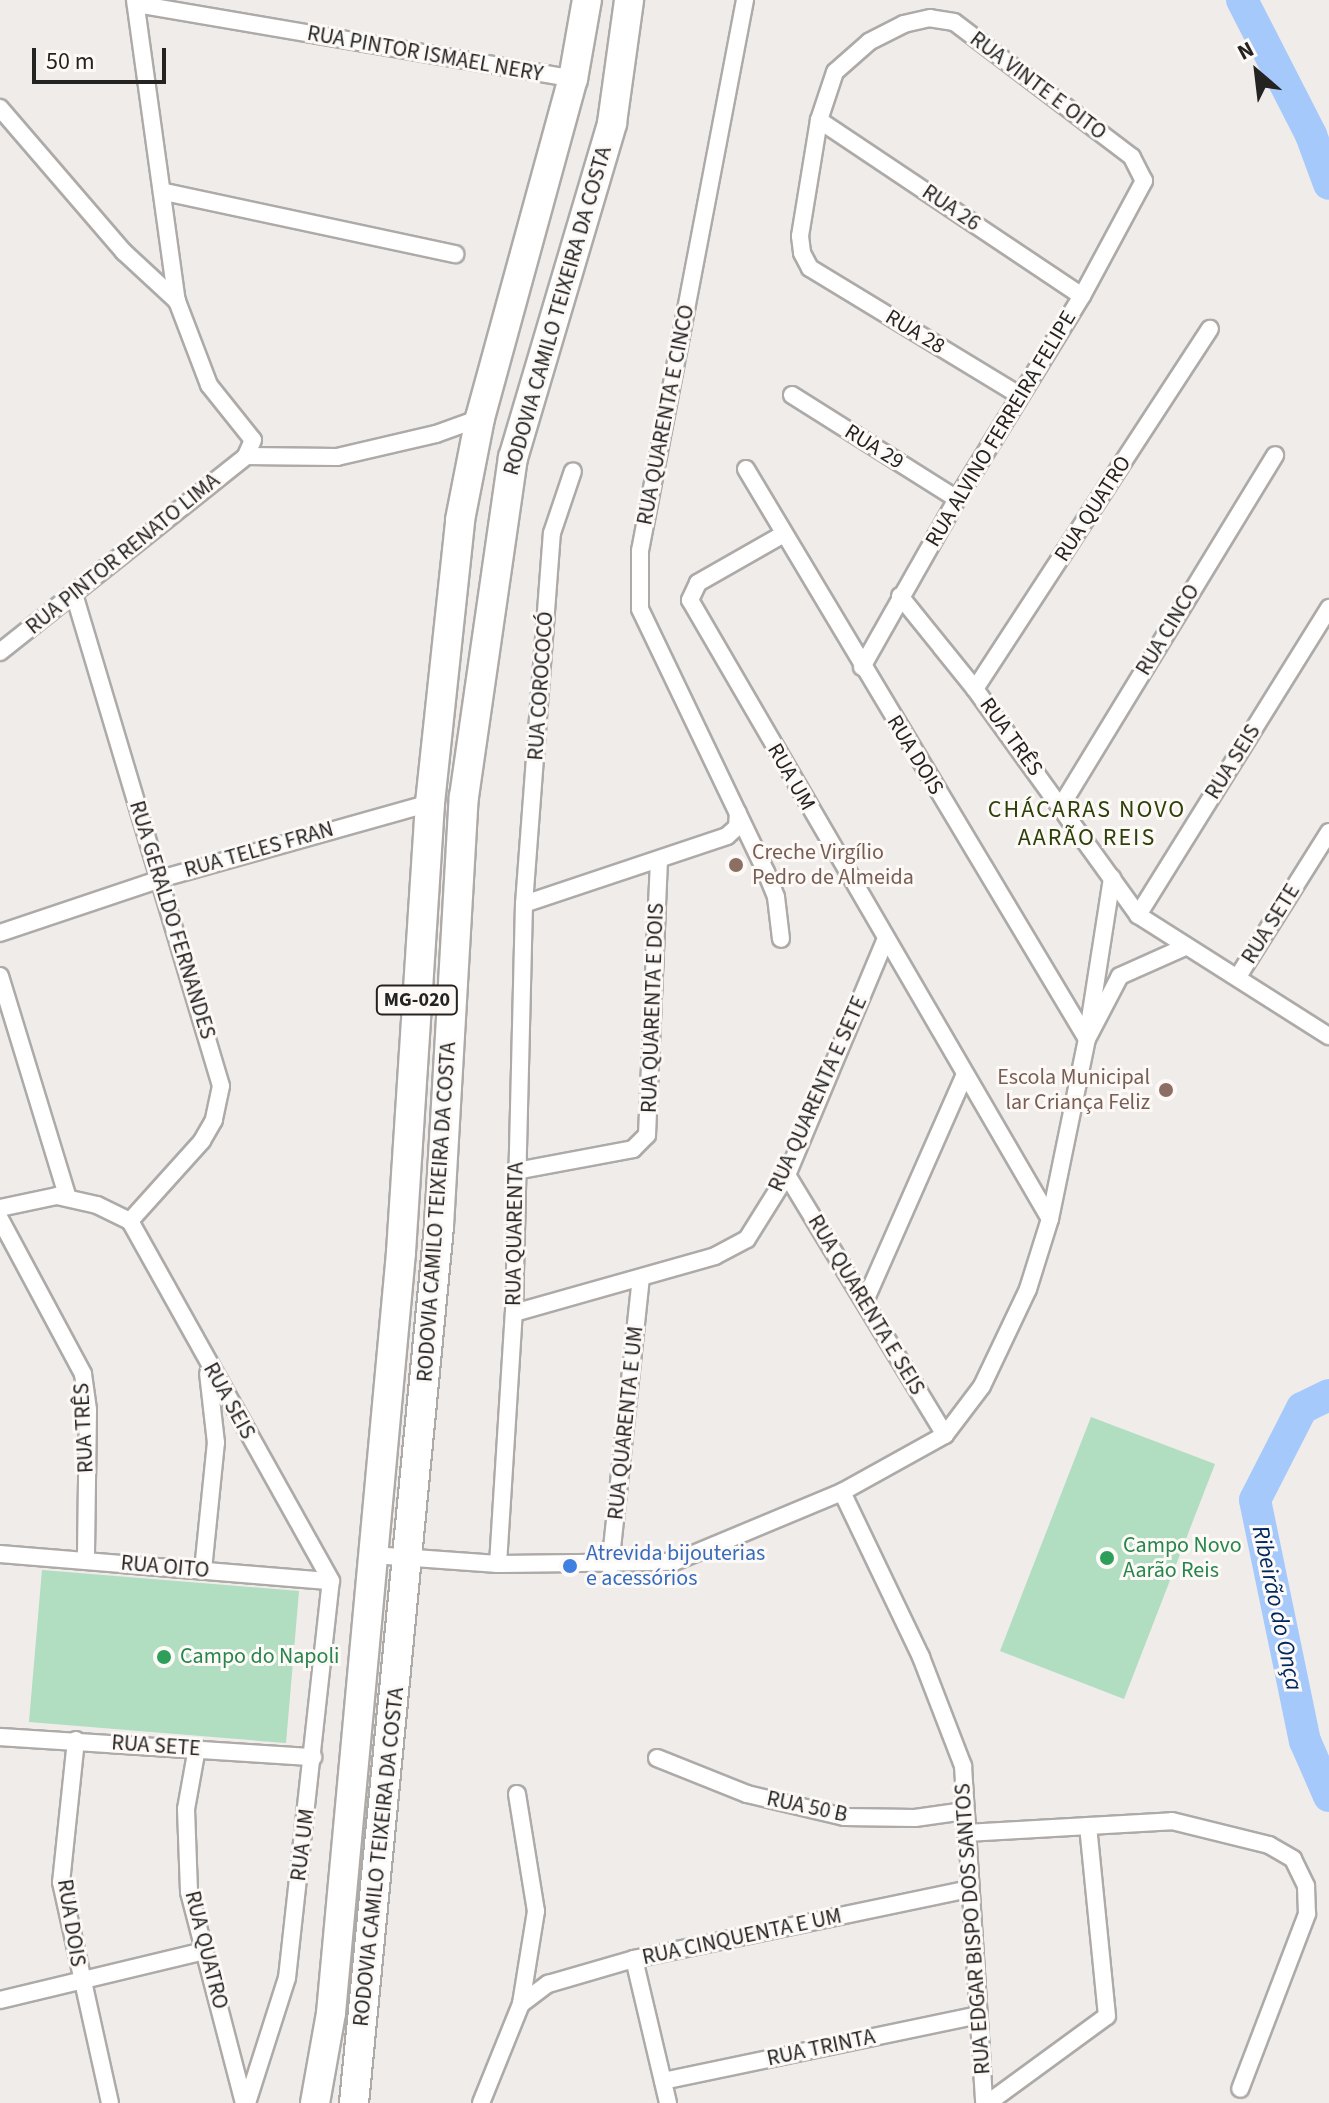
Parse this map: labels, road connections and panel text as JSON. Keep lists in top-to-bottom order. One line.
{"streets":{"highway":["RODOVIA CAMILO TEIXEIRA DA COSTA","MG-020"],"street":["RUA PINTOR ISMAEL NERY","RUA VINTE E OITO","RUA 26","RUA 28","RUA QUARENTA E CINCO","RUA ALVINO FERREIRA FELIPE","RUA 29","RUA QUATRO","RUA PINTOR RENATO LIMA","RUA CINCO","RUA COROCOCÓ","RUA TRÊS","RUA DOIS","RUA SEIS","RUA UM","RUA TELES FRAN","RUA GERALDO FERNANDES","RUA SETE","RUA QUARENTA E DOIS","RUA QUARENTA E SETE","RUA QUARENTA","RUA QUARENTA E SEIS","RUA QUARENTA E UM","RUA OITO","RUA 50 B","RUA EDGAR BISPO DOS SANTOS","RUA CINQUENTA E UM","RUA TRINTA"]},"crossings":[["RUA PINTOR ISMAEL NERY","RODOVIA CAMILO TEIXEIRA DA COSTA"],["RUA VINTE E OITO","RUA 26"],["RUA VINTE E OITO","RUA 28"],["RUA VINTE E OITO","RUA ALVINO FERREIRA FELIPE"],["RUA 26","RUA ALVINO FERREIRA FELIPE"],["RODOVIA CAMILO TEIXEIRA DA COSTA","RUA TELES FRAN"],["RUA 28","RUA ALVINO FERREIRA FELIPE"],["RUA ALVINO FERREIRA FELIPE","RUA 29"],["RUA ALVINO FERREIRA FELIPE","RUA TRÊS"],["RUA ALVINO FERREIRA FELIPE","RUA DOIS"],["RUA QUATRO","RUA TRÊS"],["RUA QUATRO","RUA UM"],["RUA QUATRO","RUA SETE"],["RUA PINTOR RENATO LIMA","RUA GERALDO FERNANDES"],["RUA CINCO","RUA TRÊS"],["RUA COROCOCÓ","RUA QUARENTA"],["RUA TRÊS","RUA SEIS"],["RUA TRÊS","RUA SETE"],["RUA TRÊS","RUA OITO"],["RUA DOIS","RUA UM"],["RUA DOIS","RUA SETE"],["RUA SEIS","RUA UM"],["RUA SEIS","RUA GERALDO FERNANDES"],["RUA SEIS","RUA OITO"],["RUA UM","RUA SETE"],["RUA UM","RUA QUARENTA E SETE"],["RUA UM","RUA OITO"],["RUA TELES FRAN","RUA GERALDO FERNANDES"],["RUA QUARENTA E DOIS","RUA QUARENTA"],["RUA QUARENTA E SETE","RUA QUARENTA"],["RUA QUARENTA E SETE","RUA QUARENTA E SEIS"],["RUA QUARENTA E SETE","RUA QUARENTA E UM"],["RUA 50 B","RUA EDGAR BISPO DOS SANTOS"],["RUA EDGAR BISPO DOS SANTOS","RUA CINQUENTA E UM"],["RUA EDGAR BISPO DOS SANTOS","RUA TRINTA"]],"districts":["CHÁCARAS NOVO AARÃO REIS"],"water":["Ribeirão do Onça"],"places":["Creche Virgílio Pedro de Almeida","Escola Municipal lar Criança Feliz","Campo Novo Aarão Reis","Atrevida bijouterias e acessórios","Campo do Napoli"],"scale_bar":"50 m","north":"top left"}
